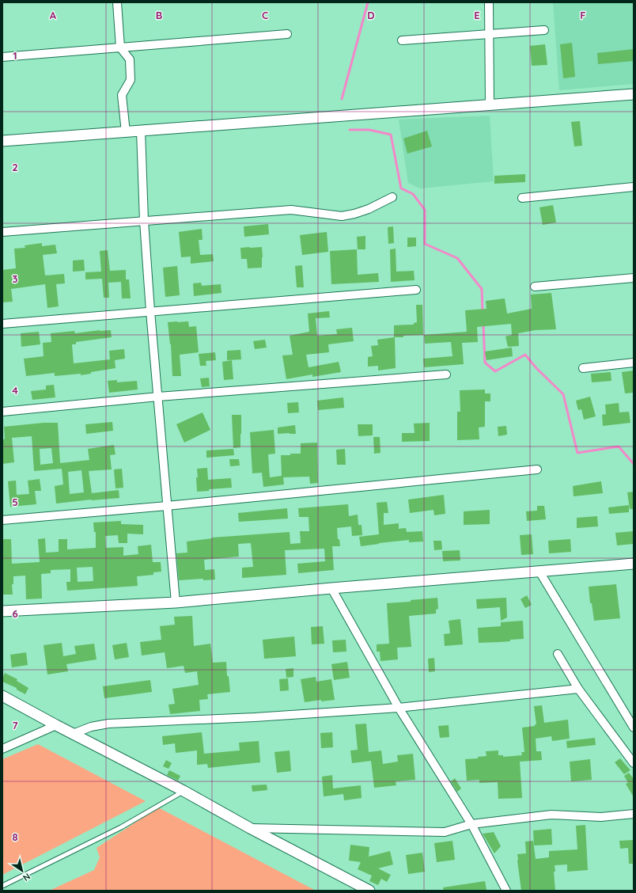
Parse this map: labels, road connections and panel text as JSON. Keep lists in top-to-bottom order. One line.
{"north":"bottom right","grid":{"columns":["A","B","C","D","E","F"],"rows":["1","2","3","4","5","6","7","8"]}}
